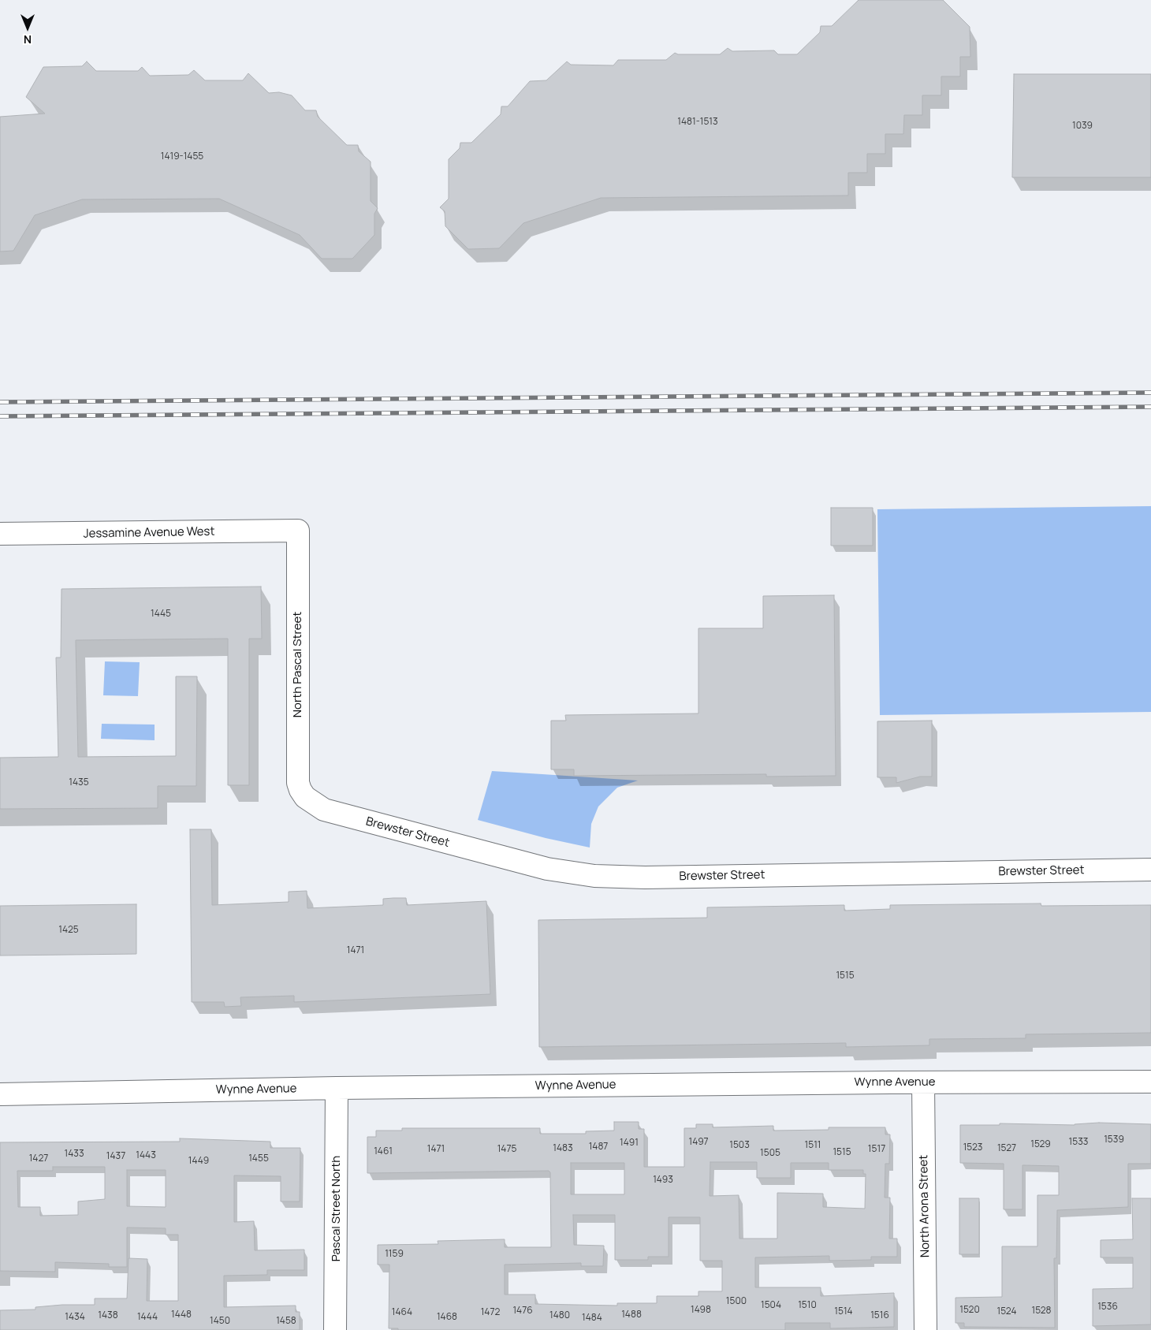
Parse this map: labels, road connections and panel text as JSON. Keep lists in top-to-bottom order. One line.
{"streets":{"street":["Jessamine Avenue West","North Pascal Street","Brewster Street","Wynne Avenue","North Arona Street","Pascal Street North"]},"crossings":[["Jessamine Avenue West","North Pascal Street"],["North Pascal Street","Brewster Street"],["Wynne Avenue","North Arona Street"],["Wynne Avenue","Pascal Street North"]],"house_numbers":["1481-1513","1039","1419-1455","1445","1435","1425","1471","1515","1539","1497","1533","1491","1529","1503","1511","1487","1523","1483","1527","1471","1475","1517","1461","1515","1505","1433","1443","1437","1427","1455","1449","1493","1159","1500","1504","1510","1536","1498","1520","1476","1528","1514","1524","1464","1472","1448","1488","1438","1480","1516","1434","1444","1468","1484","1450","1458"],"north":"bottom"}
